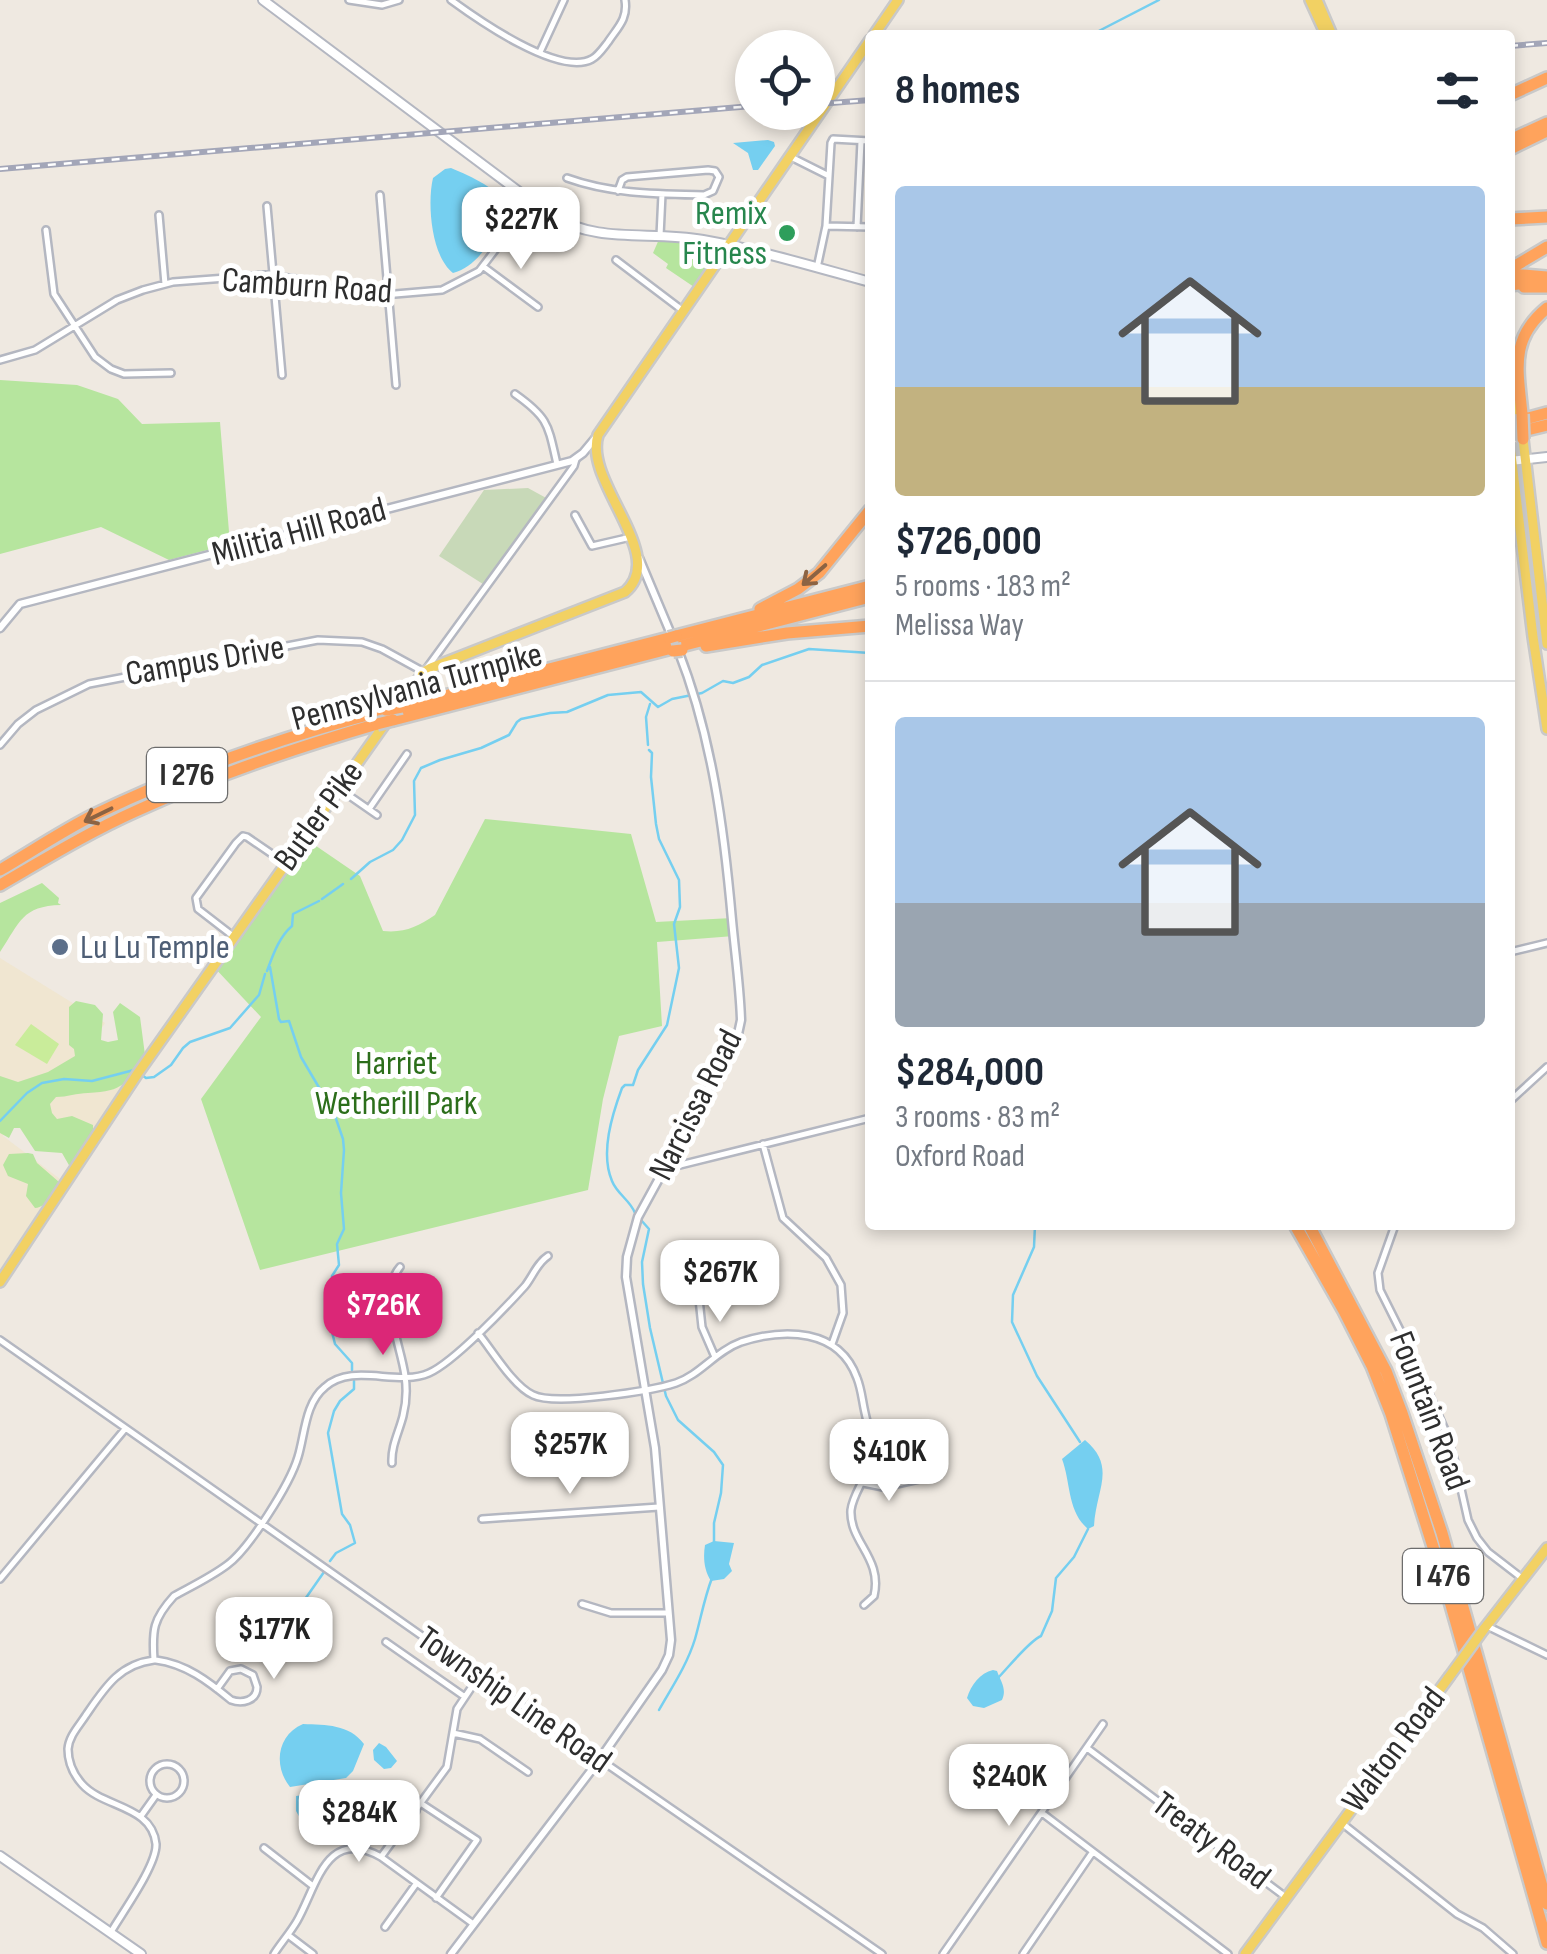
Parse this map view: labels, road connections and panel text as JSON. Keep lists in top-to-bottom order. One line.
{"streets":{"highway":["Pennsylvania Turnpike","I 276","I 476"],"main road":["Butler Pike","Walton Road"],"street":["Camburn Road","Militia Hill Road","Campus Drive","Narcissa Road","Fountain Road","Township Line Road","Treaty Road"]},"crossings":[["Campus Drive","Butler Pike"],["Narcissa Road","Township Line Road"],["Fountain Road","Walton Road"],["Walton Road","Treaty Road"]],"parks":["Harriet Wetherill Park"],"places":["Remix Fitness","Lu Lu Temple"],"page":{"heading":"8 homes","list":[{"name":"$726,000","note":"5 rooms · 183 m² · Melissa Way"},{"name":"$284,000","note":"3 rooms · 83 m² · Oxford Road"}],"price":["$227K","$267K","$726K","$257K","$410K","$177K","$240K","$284K"]}}
